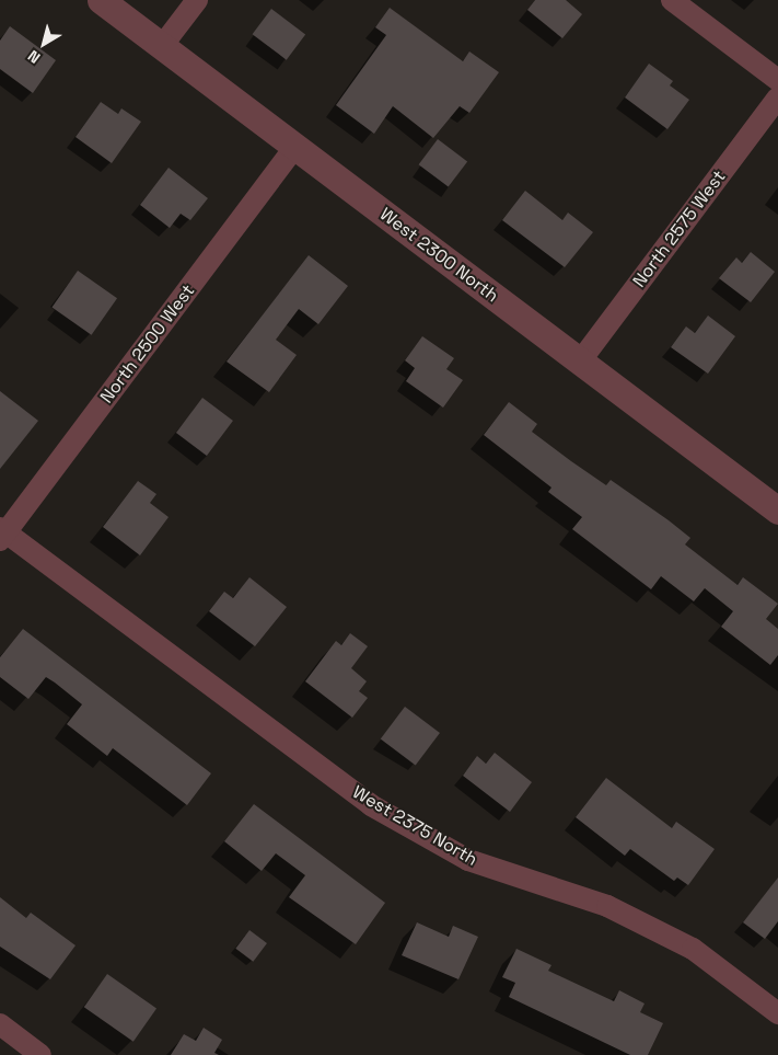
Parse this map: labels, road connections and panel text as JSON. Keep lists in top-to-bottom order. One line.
{"streets":{"street":["North 2575 West","West 2300 North","North 2500 West","West 2375 North"]},"crossings":[["North 2575 West","West 2300 North"],["West 2300 North","North 2500 West"],["North 2500 West","West 2375 North"]],"north":"bottom left"}
